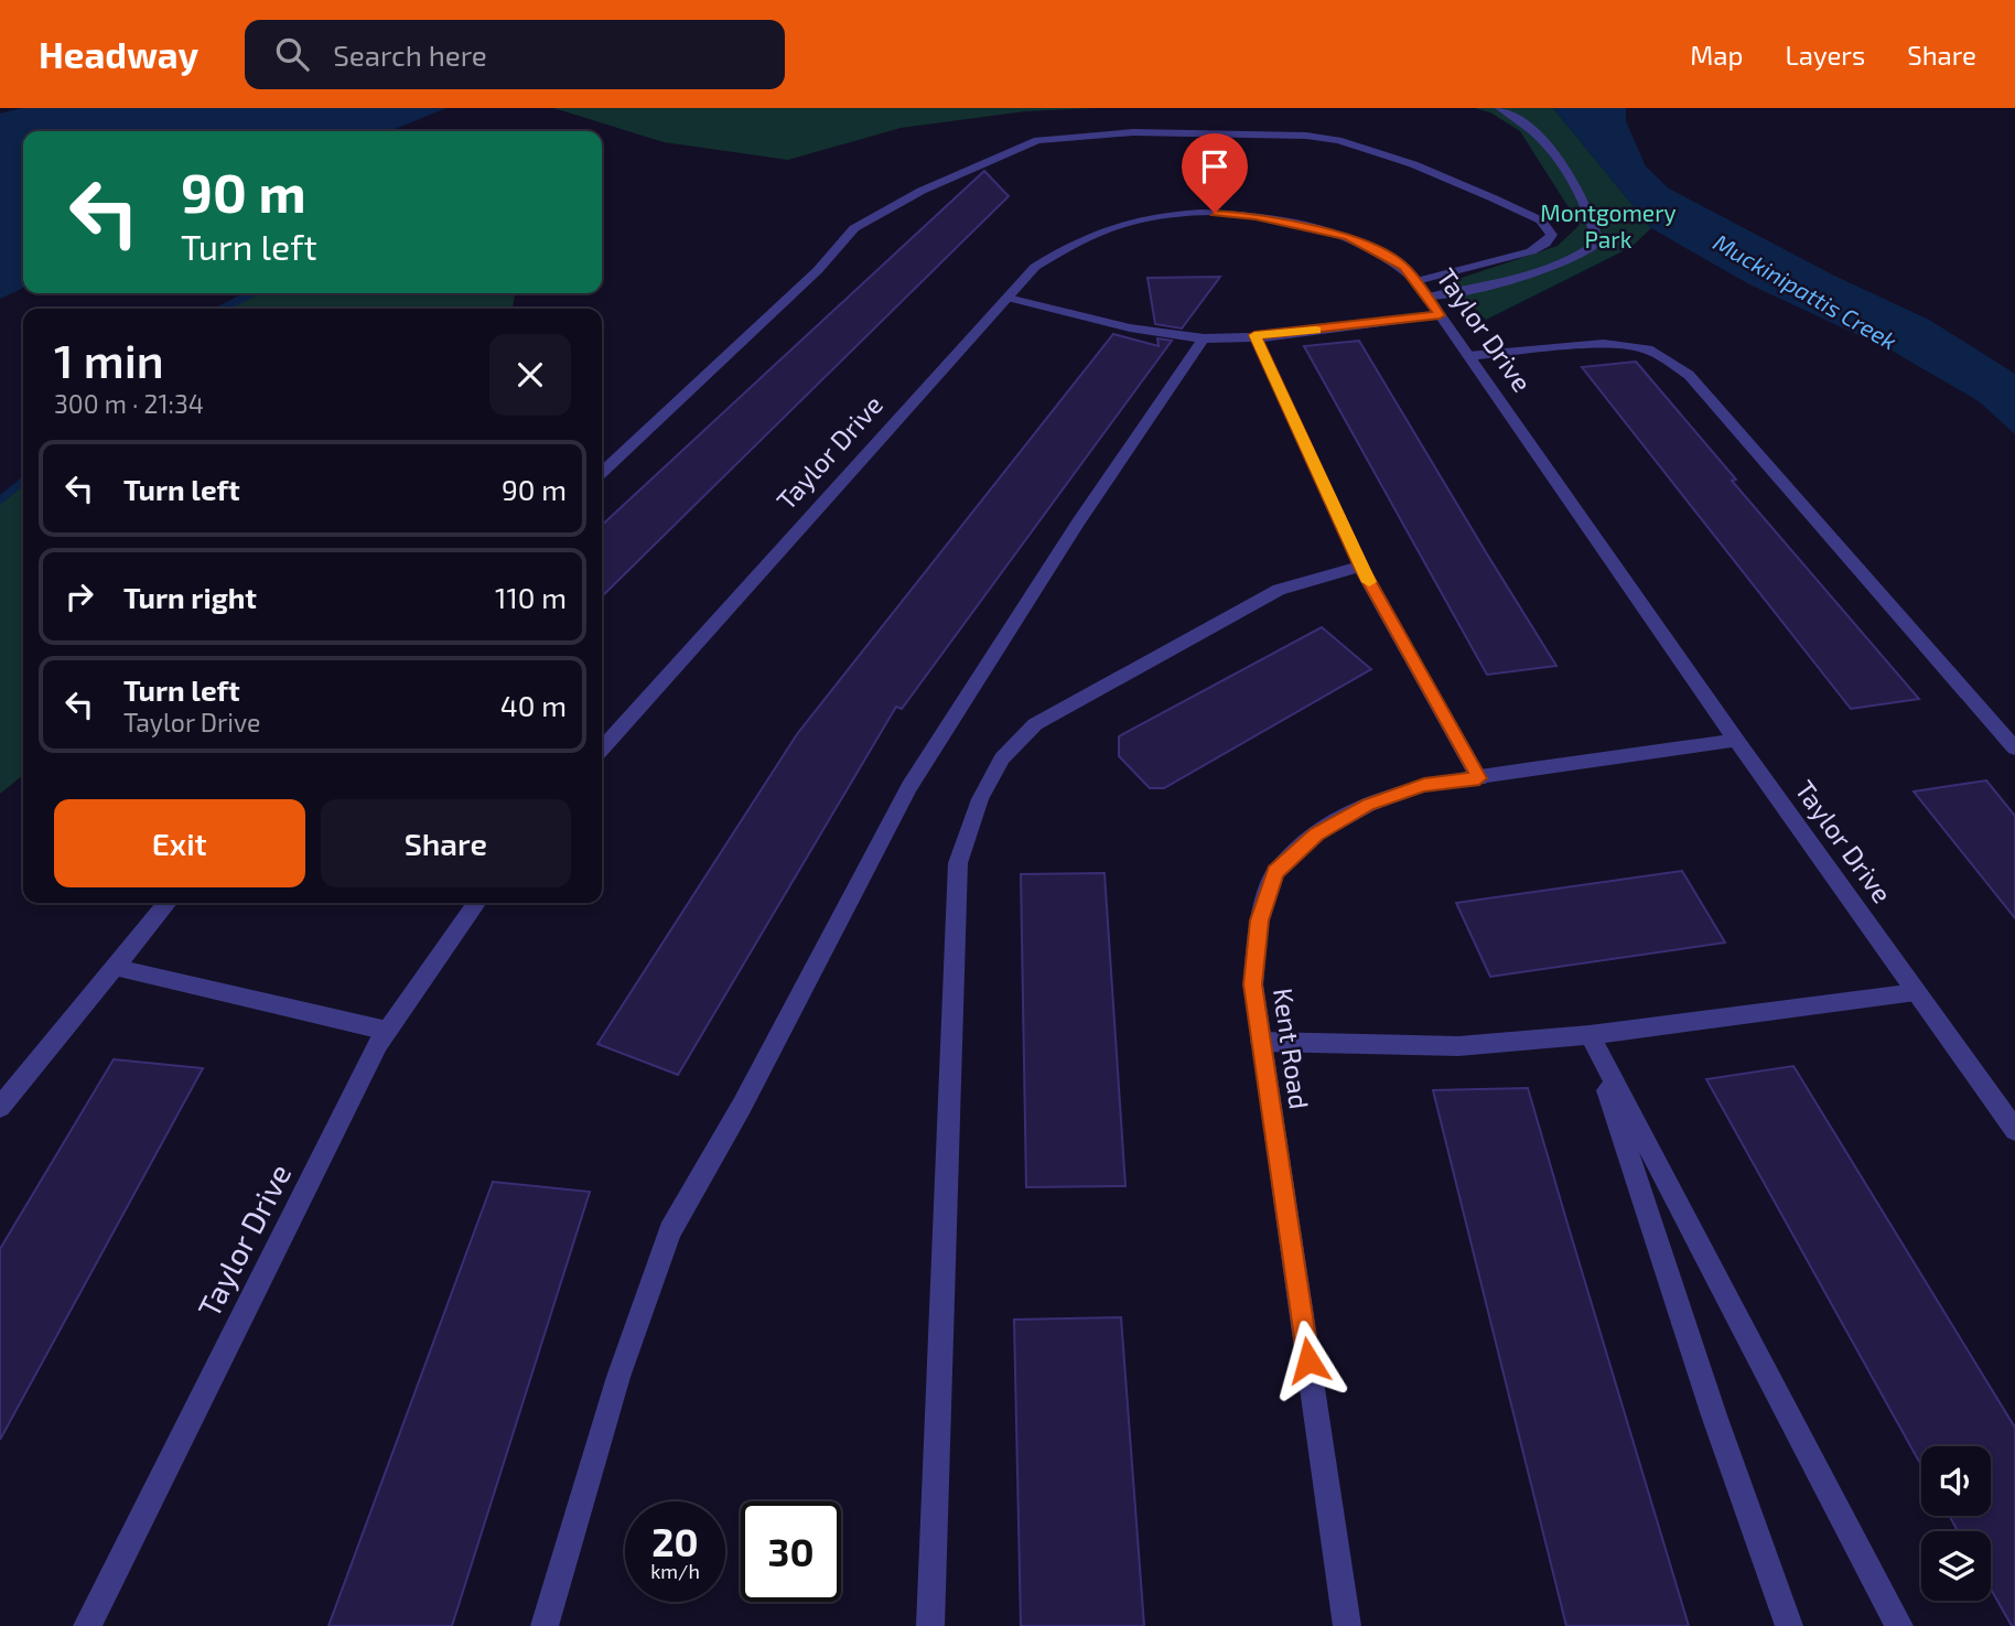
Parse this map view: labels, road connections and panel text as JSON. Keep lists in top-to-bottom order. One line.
{"streets":{"street":["Taylor Drive","Kent Road"]},"crossings":[["Taylor Drive","Kent Road"]],"water":["Muckinipattis Creek"],"parks":["Montgomery Park"],"page":{"header":"Headway","search":"Search here","nav":["Map","Layers","Share"],"turn":["90 m","Turn left"],"heading":["1 min","300 m · 21:34"],"list":[{"name":"Turn left","value":"90 m"},{"name":"Turn right","value":"110 m"},{"name":"Turn left","note":"Taylor Drive","value":"40 m"}],"buttons":["Exit","Share"],"speed":"20 km/h","limit":"30"}}
